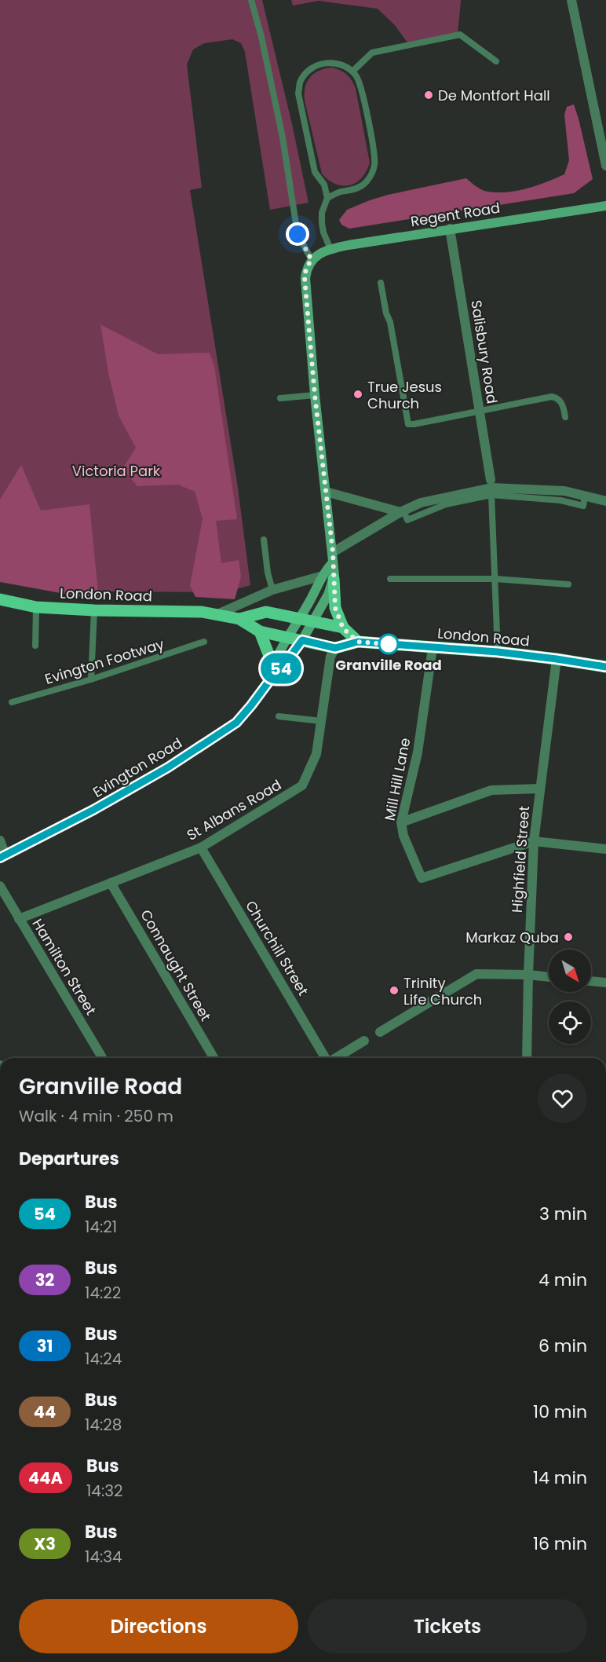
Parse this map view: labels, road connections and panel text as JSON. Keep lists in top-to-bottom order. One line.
{"streets":{"main road":["London Road"],"street":["Regent Road","Salisbury Road","Evington Road","Mill Hill Lane","St Albans Road","Highfield Street","Churchill Street","Connaught Street","Hamilton Street"],"lane":["Evington Footway"]},"crossings":[["Regent Road","Salisbury Road"],["London Road","Evington Road"],["London Road","Mill Hill Lane"],["London Road","St Albans Road"],["London Road","Highfield Street"],["Mill Hill Lane","Highfield Street"],["St Albans Road","Churchill Street"],["St Albans Road","Connaught Street"],["St Albans Road","Hamilton Street"]],"parks":["Victoria Park"],"places":["De Montfort Hall","True Jesus Church","Granville Road","Markaz Quba","Trinity Life Church"],"lines":["bus line 54"],"north":"bottom right","page":{"on_map":"54","heading":[["Granville Road","Walk · 4 min · 250 m"],"Departures"],"list":[{"mark":"54","name":"Bus","note":"14:21","value":"3 min"},{"mark":"32","name":"Bus","note":"14:22","value":"4 min"},{"mark":"31","name":"Bus","note":"14:24","value":"6 min"},{"mark":"44","name":"Bus","note":"14:28","value":"10 min"},{"mark":"44A","name":"Bus","note":"14:32","value":"14 min"},{"mark":"X3","name":"Bus","note":"14:34","value":"16 min"}],"buttons":["Directions","Tickets"]}}
